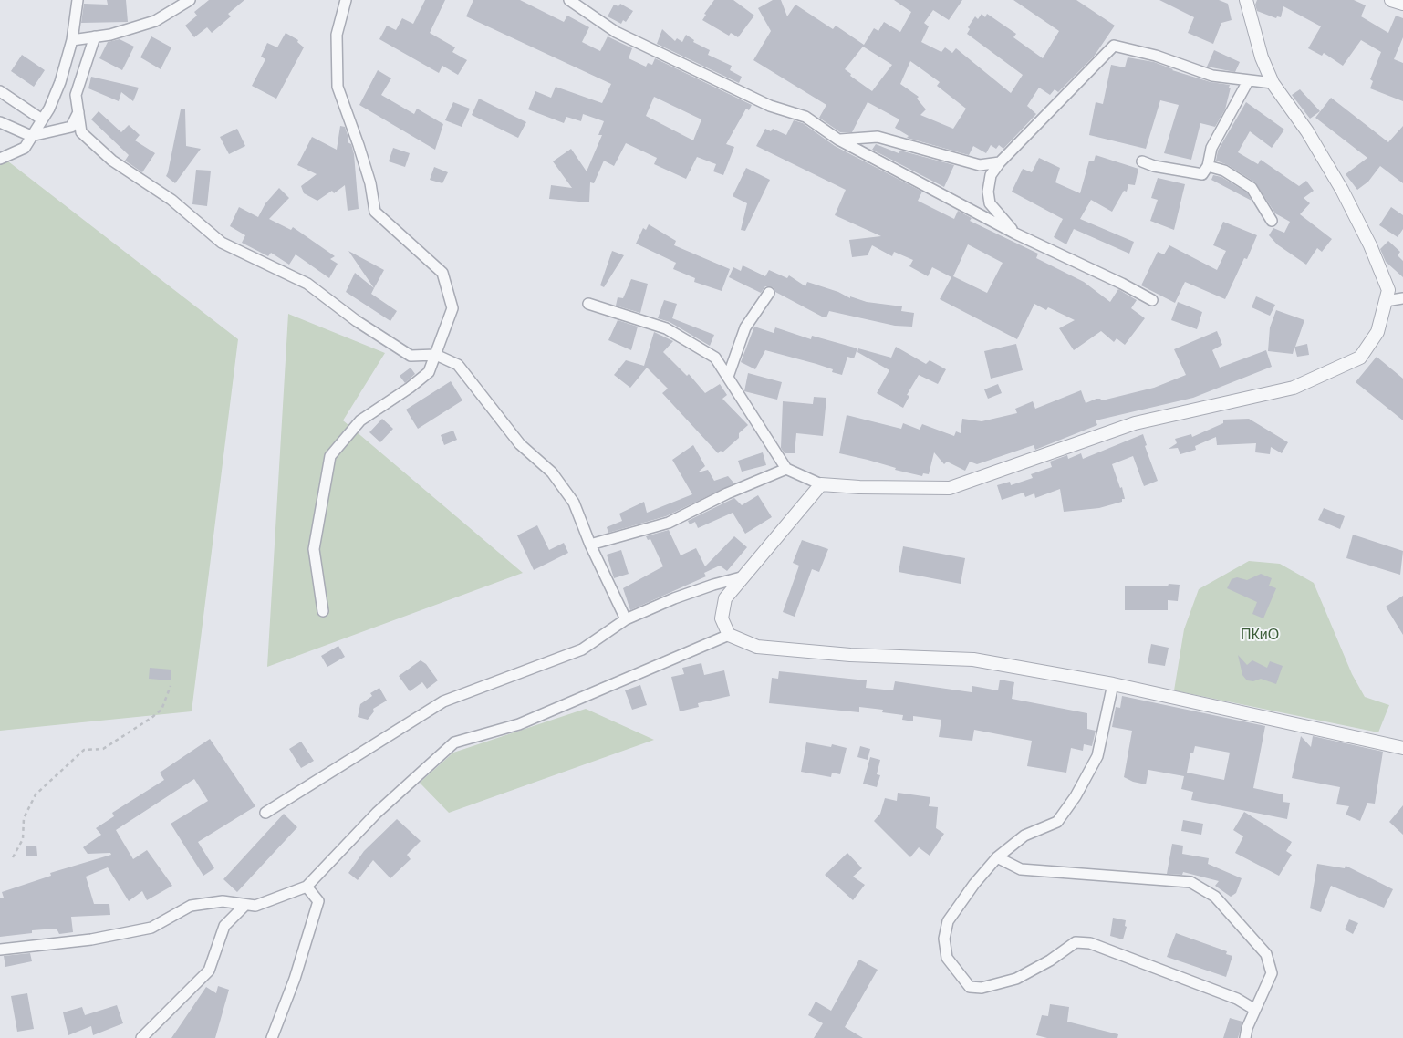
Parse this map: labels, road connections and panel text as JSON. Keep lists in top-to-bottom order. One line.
{"parks":["ПКиО"]}
